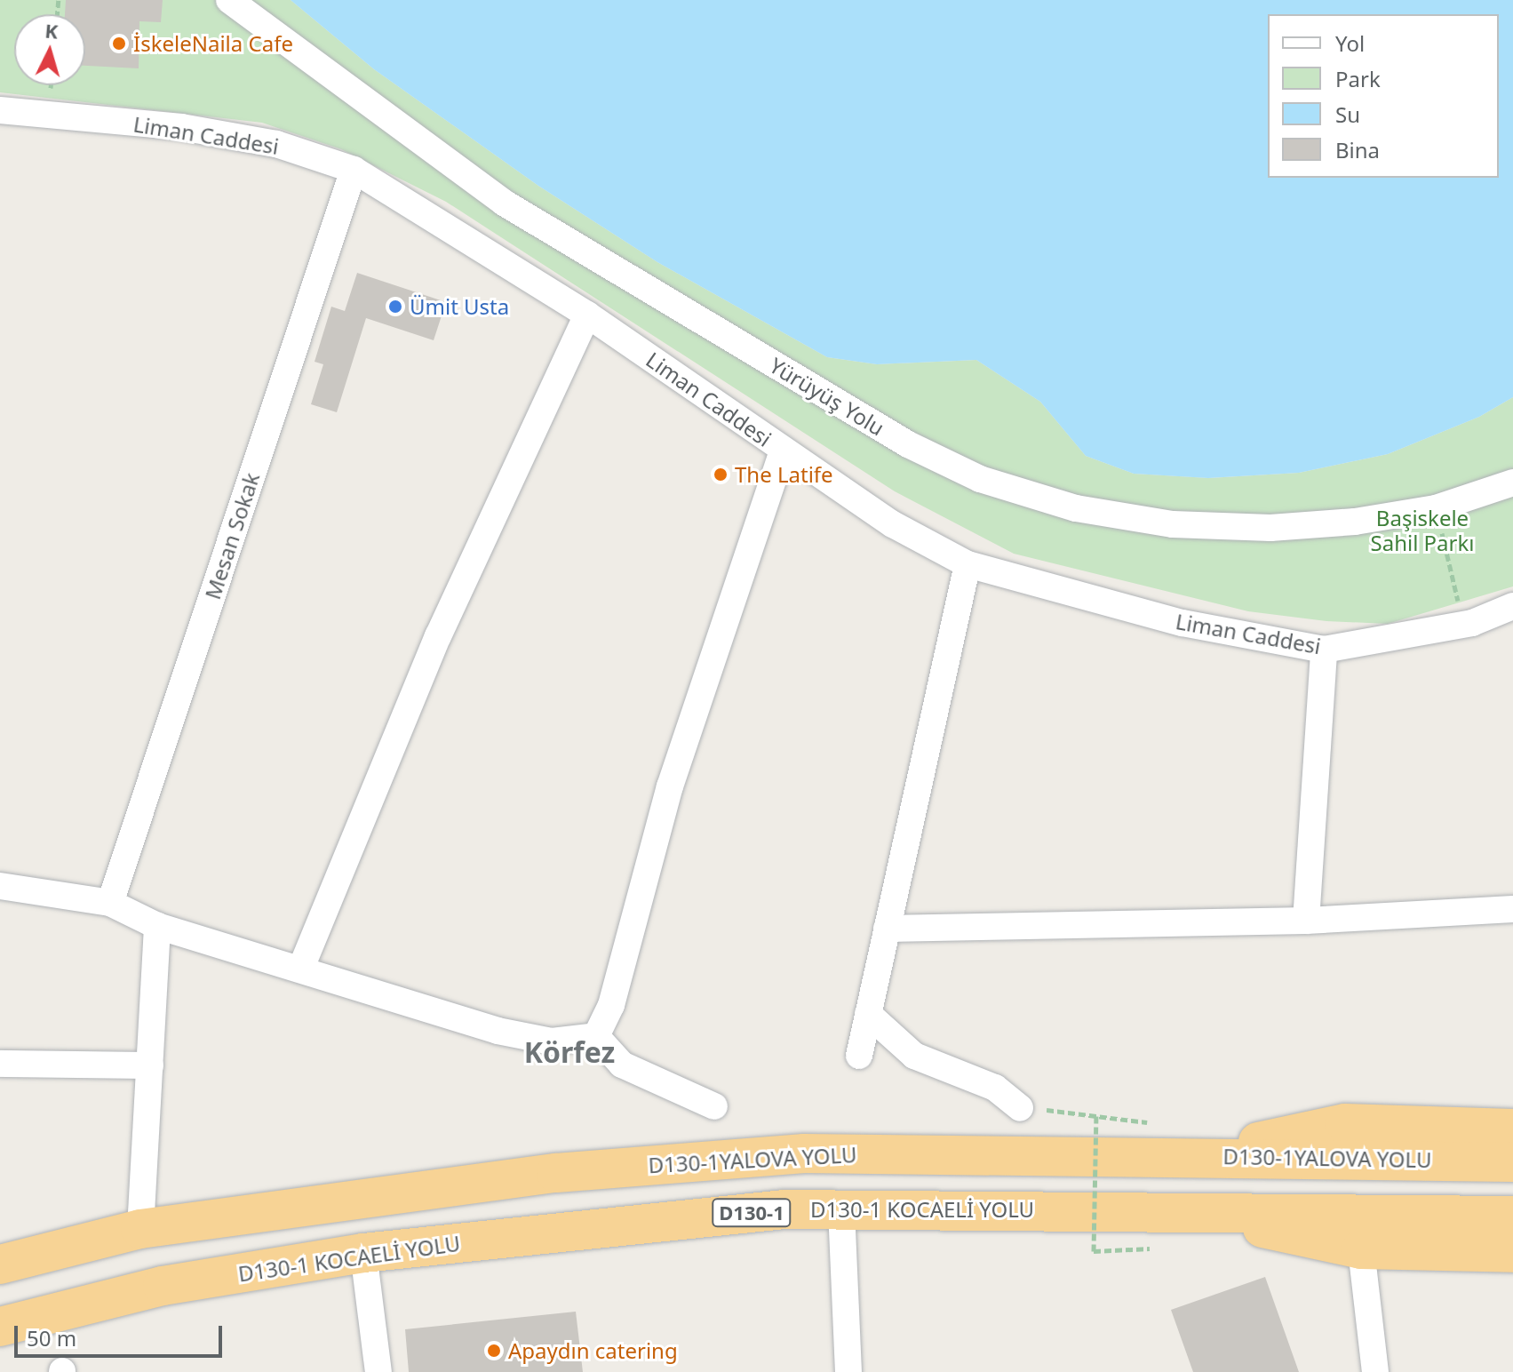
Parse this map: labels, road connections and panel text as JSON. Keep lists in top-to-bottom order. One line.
{"streets":{"highway":["D130-1YALOVA YOLU","D130-1 KOCAELİ YOLU","D130-1"],"street":["Liman Caddesi","Yürüyüş Yolu","Mesan Sokak"]},"crossings":[["Liman Caddesi","Mesan Sokak"]],"districts":["Körfez"],"parks":["Başiskele Sahil Parkı"],"places":["İskeleNaila Cafe","Ümit Usta","The Latife","Apaydın catering"],"legend":["Yol","Park","Su","Bina"],"scale_bar":"50 m","north":"top"}
